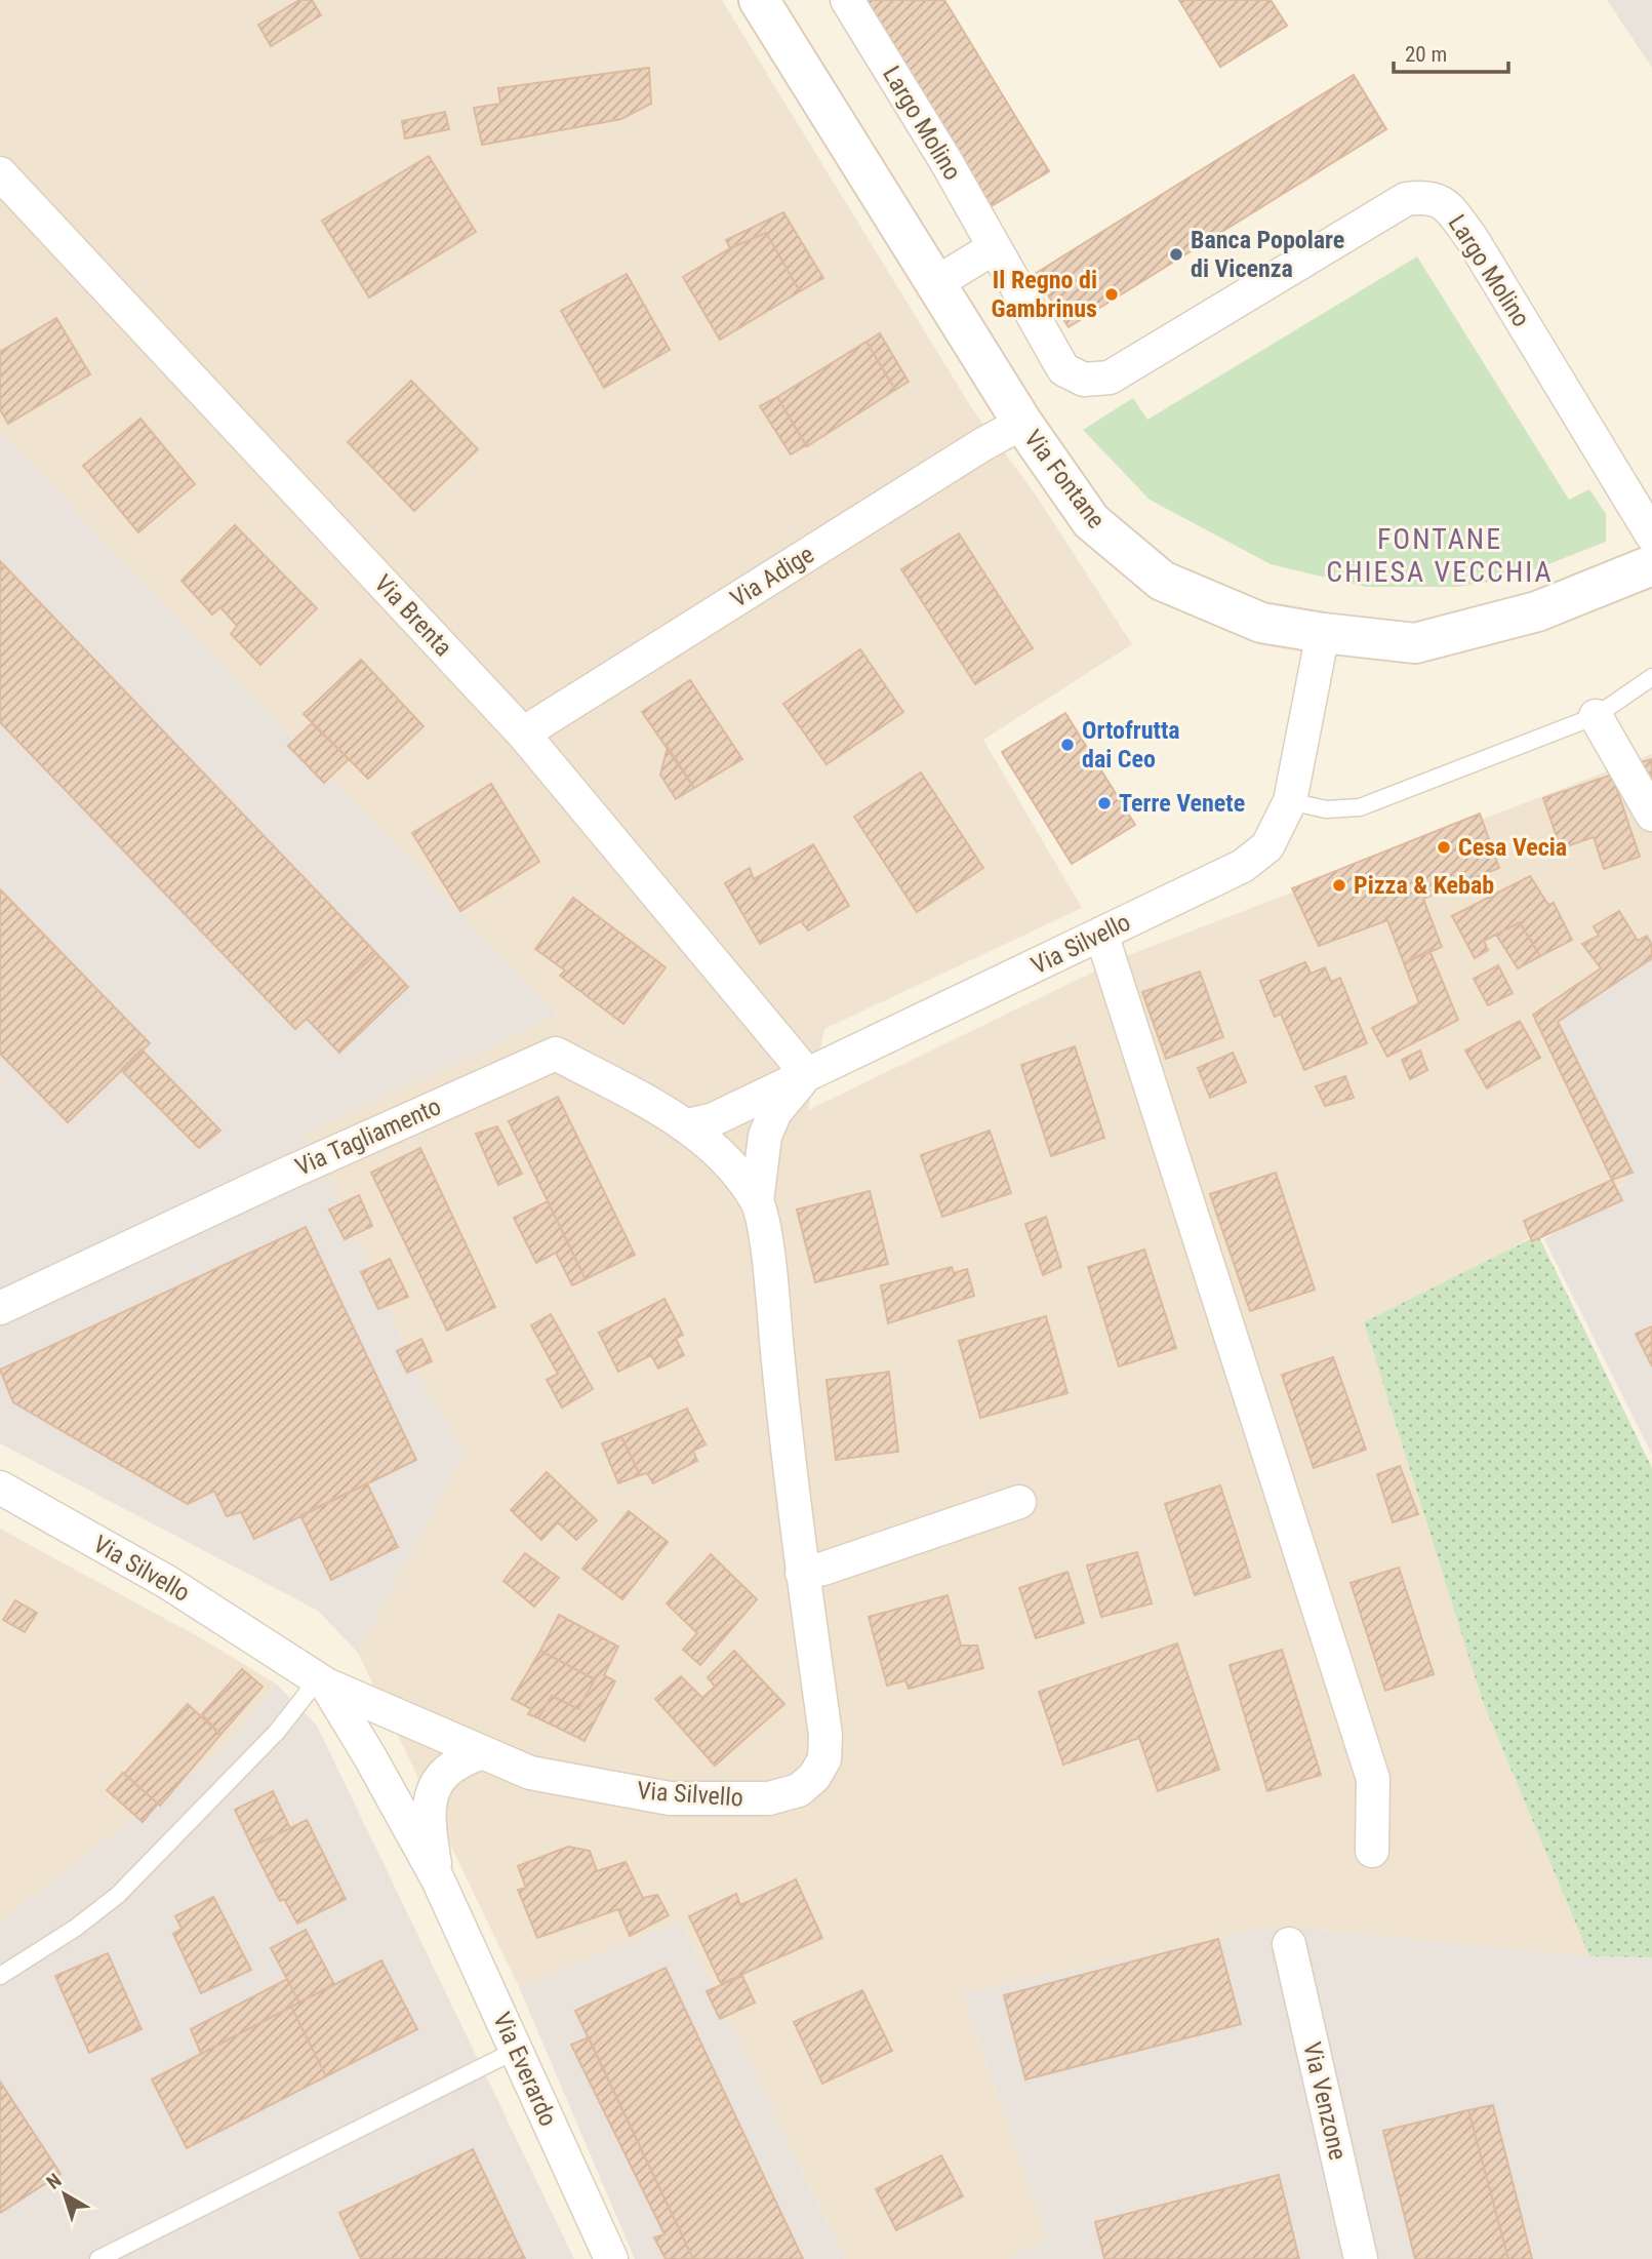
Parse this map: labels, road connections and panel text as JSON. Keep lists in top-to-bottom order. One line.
{"streets":{"street":["Largo Molino","Via Fontane","Via Adige","Via Brenta","Via Silvello","Via Tagliamento","Via Everardo","Via Venzone"]},"crossings":[["Via Fontane","Via Adige"],["Via Fontane","Via Silvello"],["Via Adige","Via Brenta"],["Via Brenta","Via Silvello"],["Via Silvello","Via Tagliamento"],["Via Silvello","Via Everardo"]],"districts":["FONTANE CHIESA VECCHIA"],"places":["Banca Popolare di Vicenza","Il Regno di Gambrinus","Ortofrutta dai Ceo","Terre Venete","Cesa Vecia","Pizza & Kebab"],"scale_bar":"20 m","north":"top left"}
